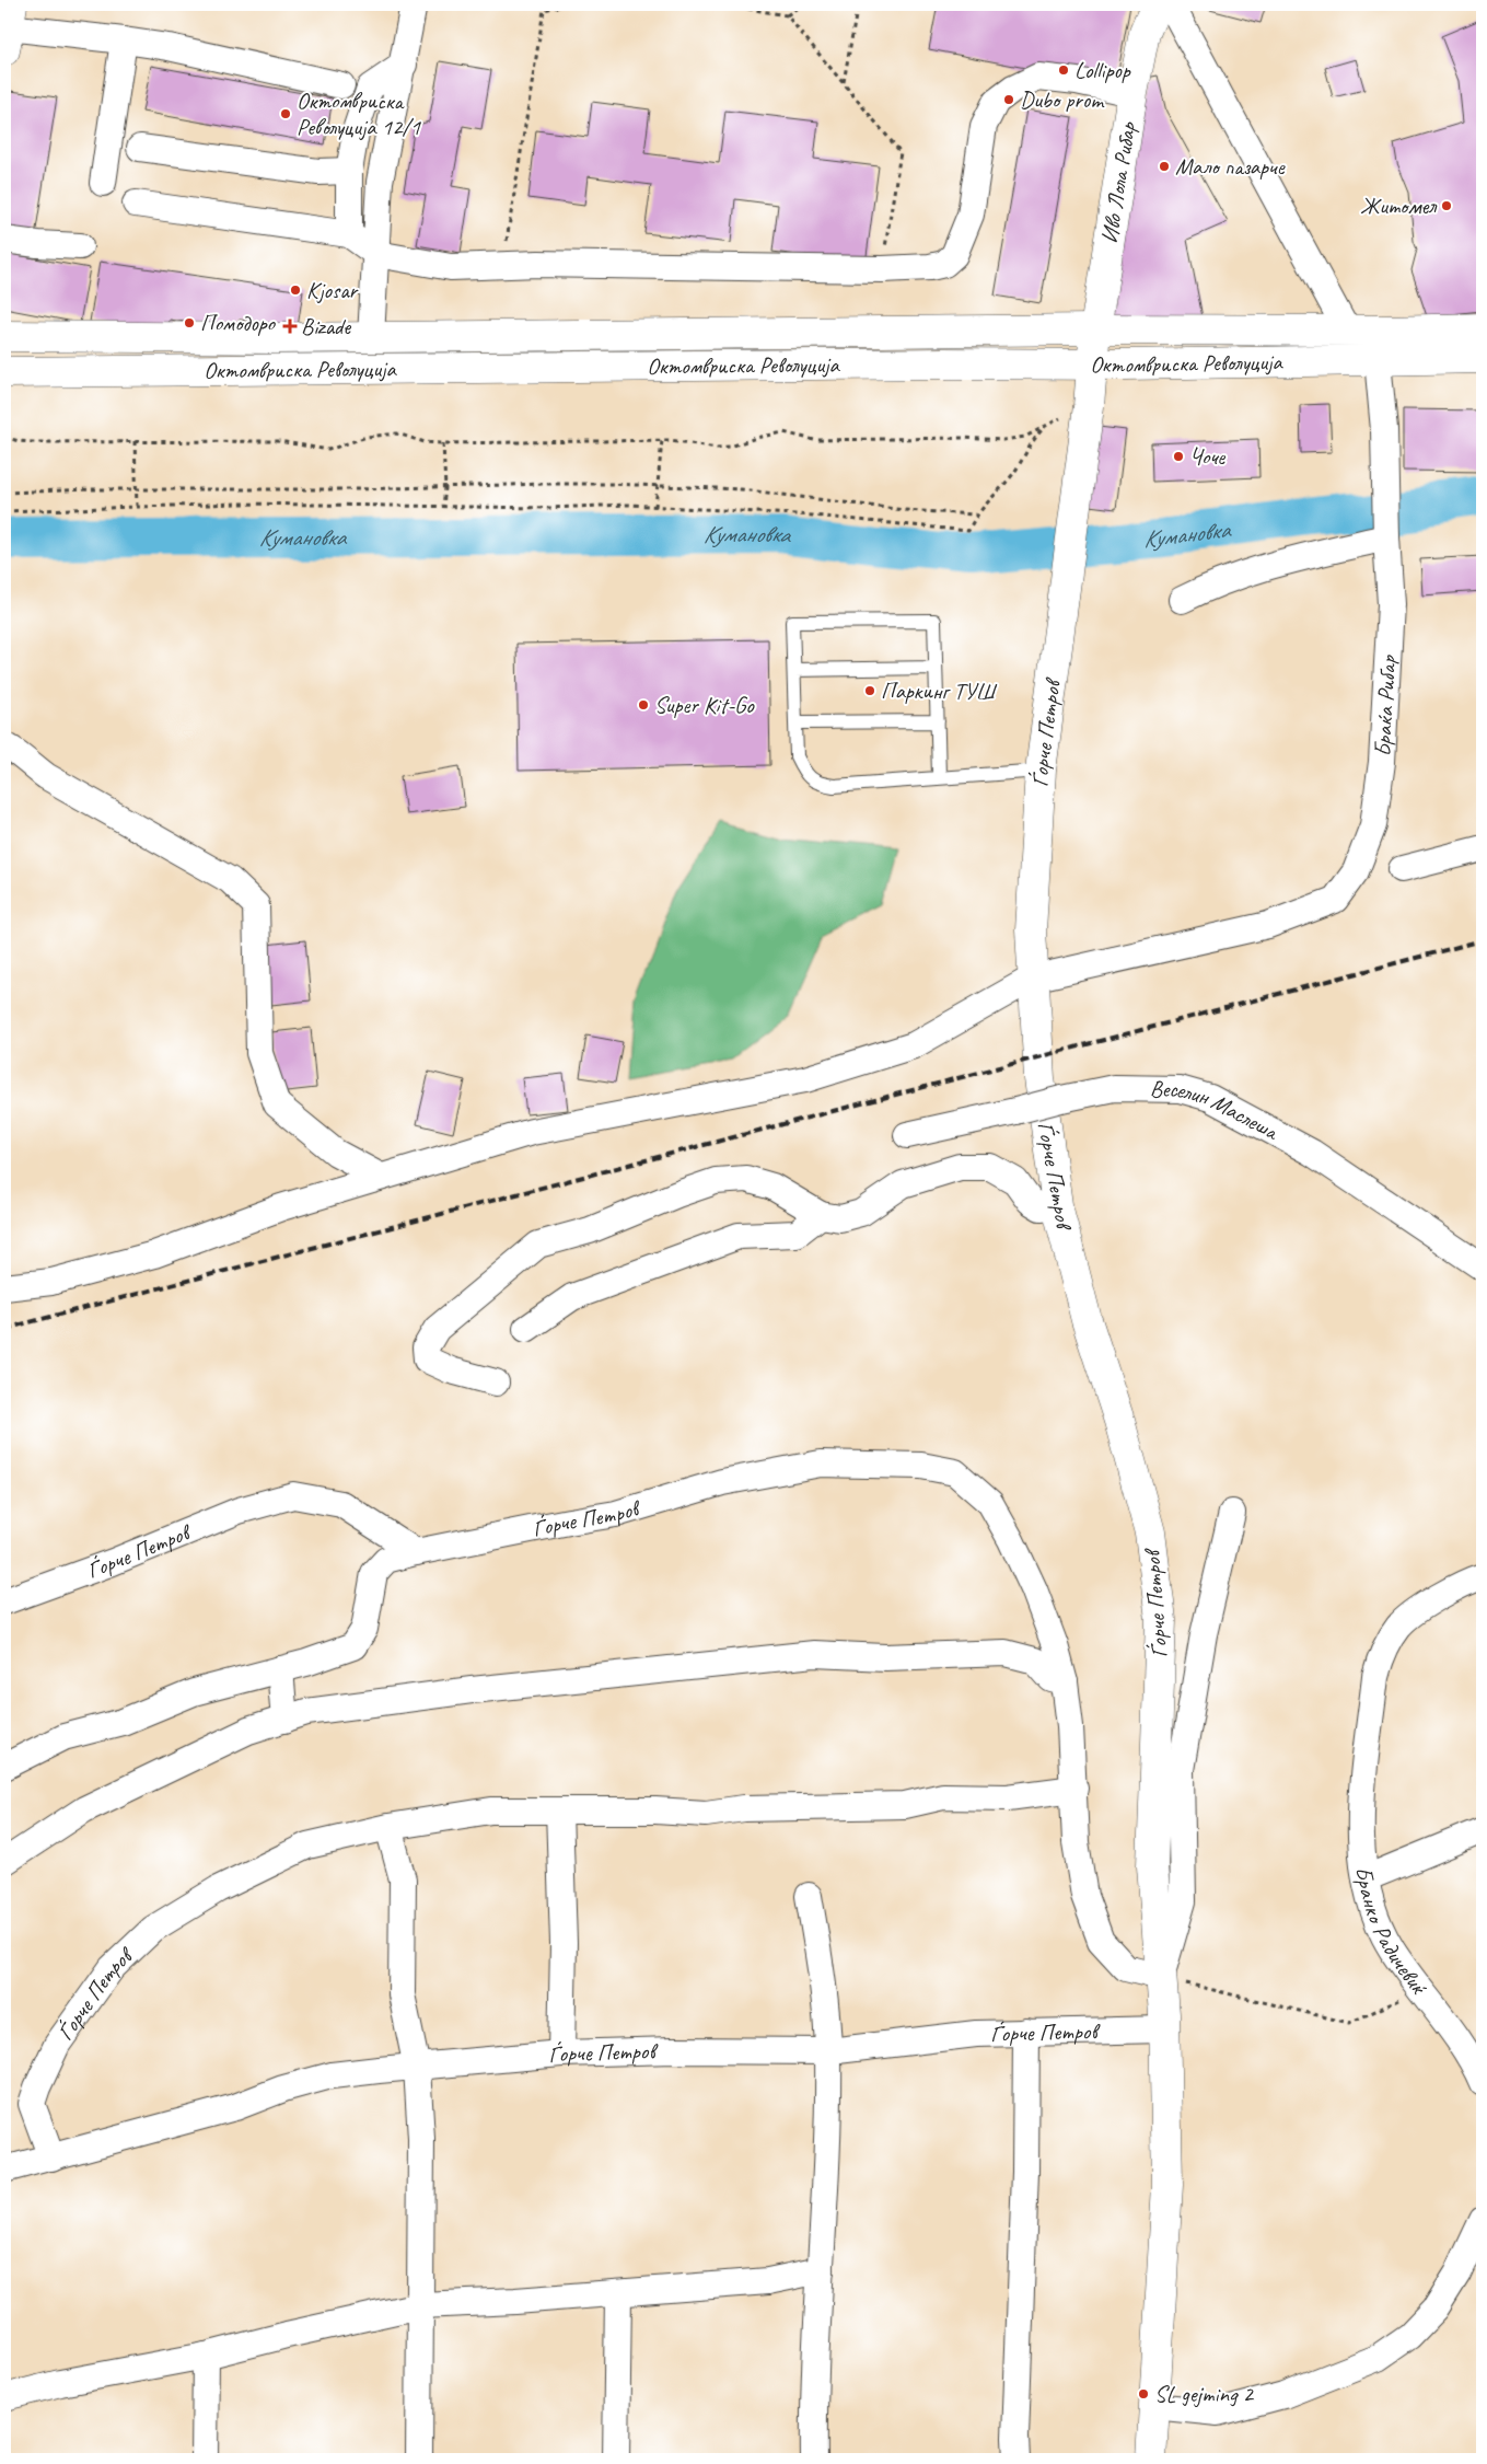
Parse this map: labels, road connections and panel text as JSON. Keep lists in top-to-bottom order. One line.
{"streets":{"street":["Иво Лола Рибар","Октомвриска Револуција","Браќа Рибар","Ѓорче Петров","Веселин Маслеша","Бранко Радичевиќ"]},"crossings":[["Иво Лола Рибар","Октомвриска Револуција"],["Иво Лола Рибар","Ѓорче Петров"],["Октомвриска Револуција","Браќа Рибар"],["Октомвриска Револуција","Ѓорче Петров"],["Браќа Рибар","Ѓорче Петров"]],"water":["Кумановка"],"places":{"other":["Lollipop","Dubo prom","Октомвриска Револуција 12/1","Мало пазарче","Житомел","Kjosar","Помодоро","Чоче","Паркинг ТУШ","Super Kit-Go","SL gejming 2"],"health":["Bizade"]}}
